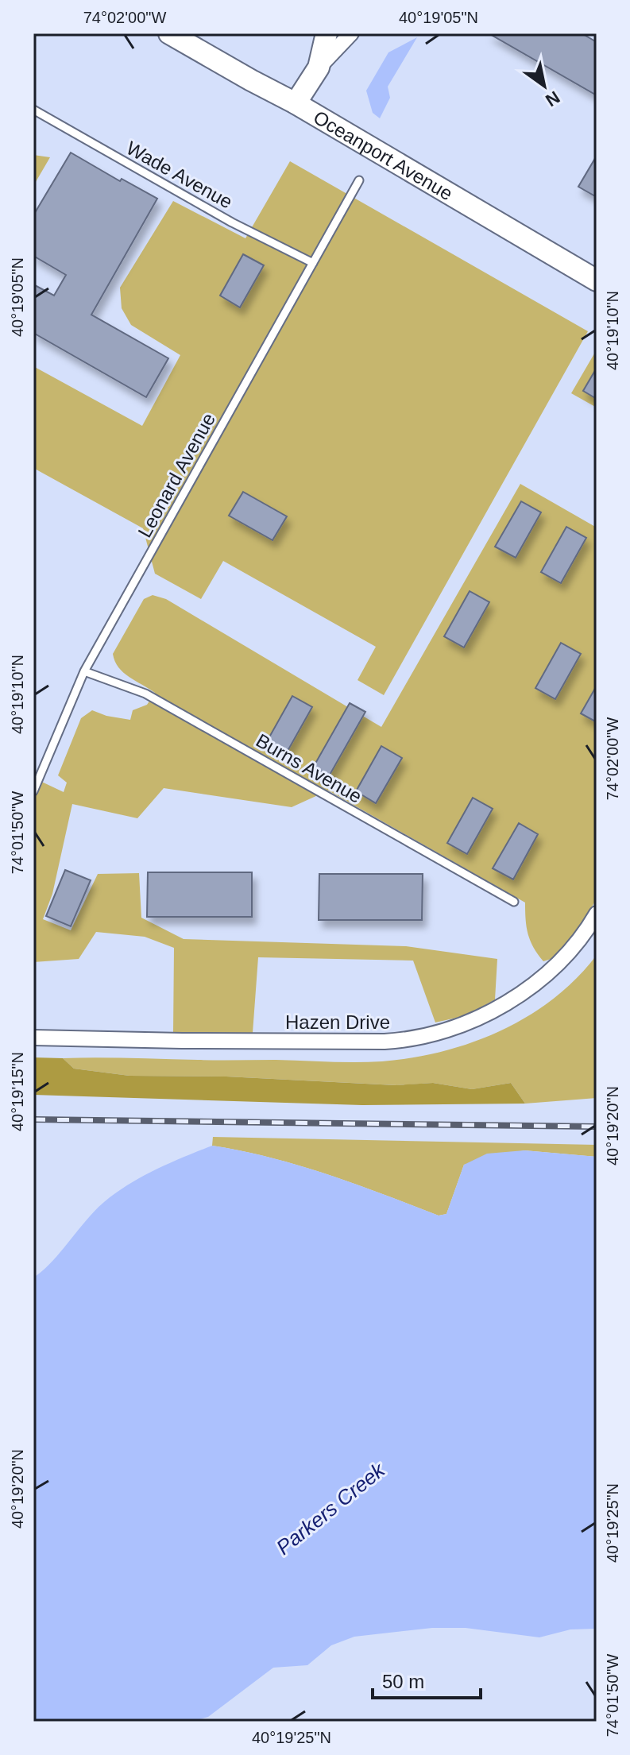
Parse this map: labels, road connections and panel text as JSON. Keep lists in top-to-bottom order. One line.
{"streets":{"main road":["Oceanport Avenue"],"street":["Hazen Drive"],"lane":["Wade Avenue","Leonard Avenue","Burns Avenue"]},"crossings":[["Wade Avenue","Leonard Avenue"],["Leonard Avenue","Burns Avenue"]],"water":["Parkers Creek"],"scale_bar":"50 m","north":"bottom right","coordinates":["74°02'00\"W","40°19'05\"N","40°19'10\"N","74°01'50\"W","40°19'15\"N","40°19'20\"N","40°19'25\"N"]}
